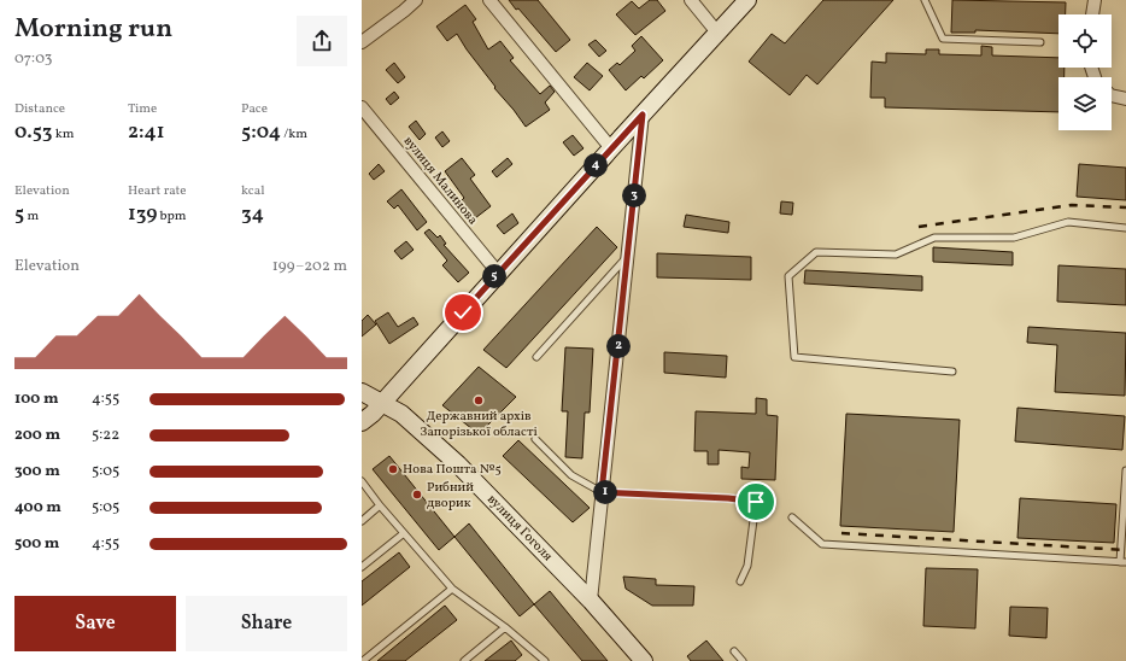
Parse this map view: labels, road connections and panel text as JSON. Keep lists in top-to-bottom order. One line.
{"streets":{"main road":["вулиця Гоголя"],"street":["вулиця Малинова"]},"places":["Державний архів Запорізької області","Нова Пошта №5","Рибний дворик"],"page":{"heading":["Morning run","07:03"],"stats":[["Distance","0.53 km"],["Time","2:41"],["Pace","5:04 /km"],["Elevation","5 m"],["Heart rate","139 bpm"],["kcal","34"]],"pins":["4","3","5","2","1"],"chart":["Elevation","199–202 m"],"list":[{"name":"100 m","note":"4:55"},{"name":"200 m","note":"5:22"},{"name":"300 m","note":"5:05"},{"name":"400 m","note":"5:05"},{"name":"500 m","note":"4:55"}],"buttons":["Save","Share"]}}
